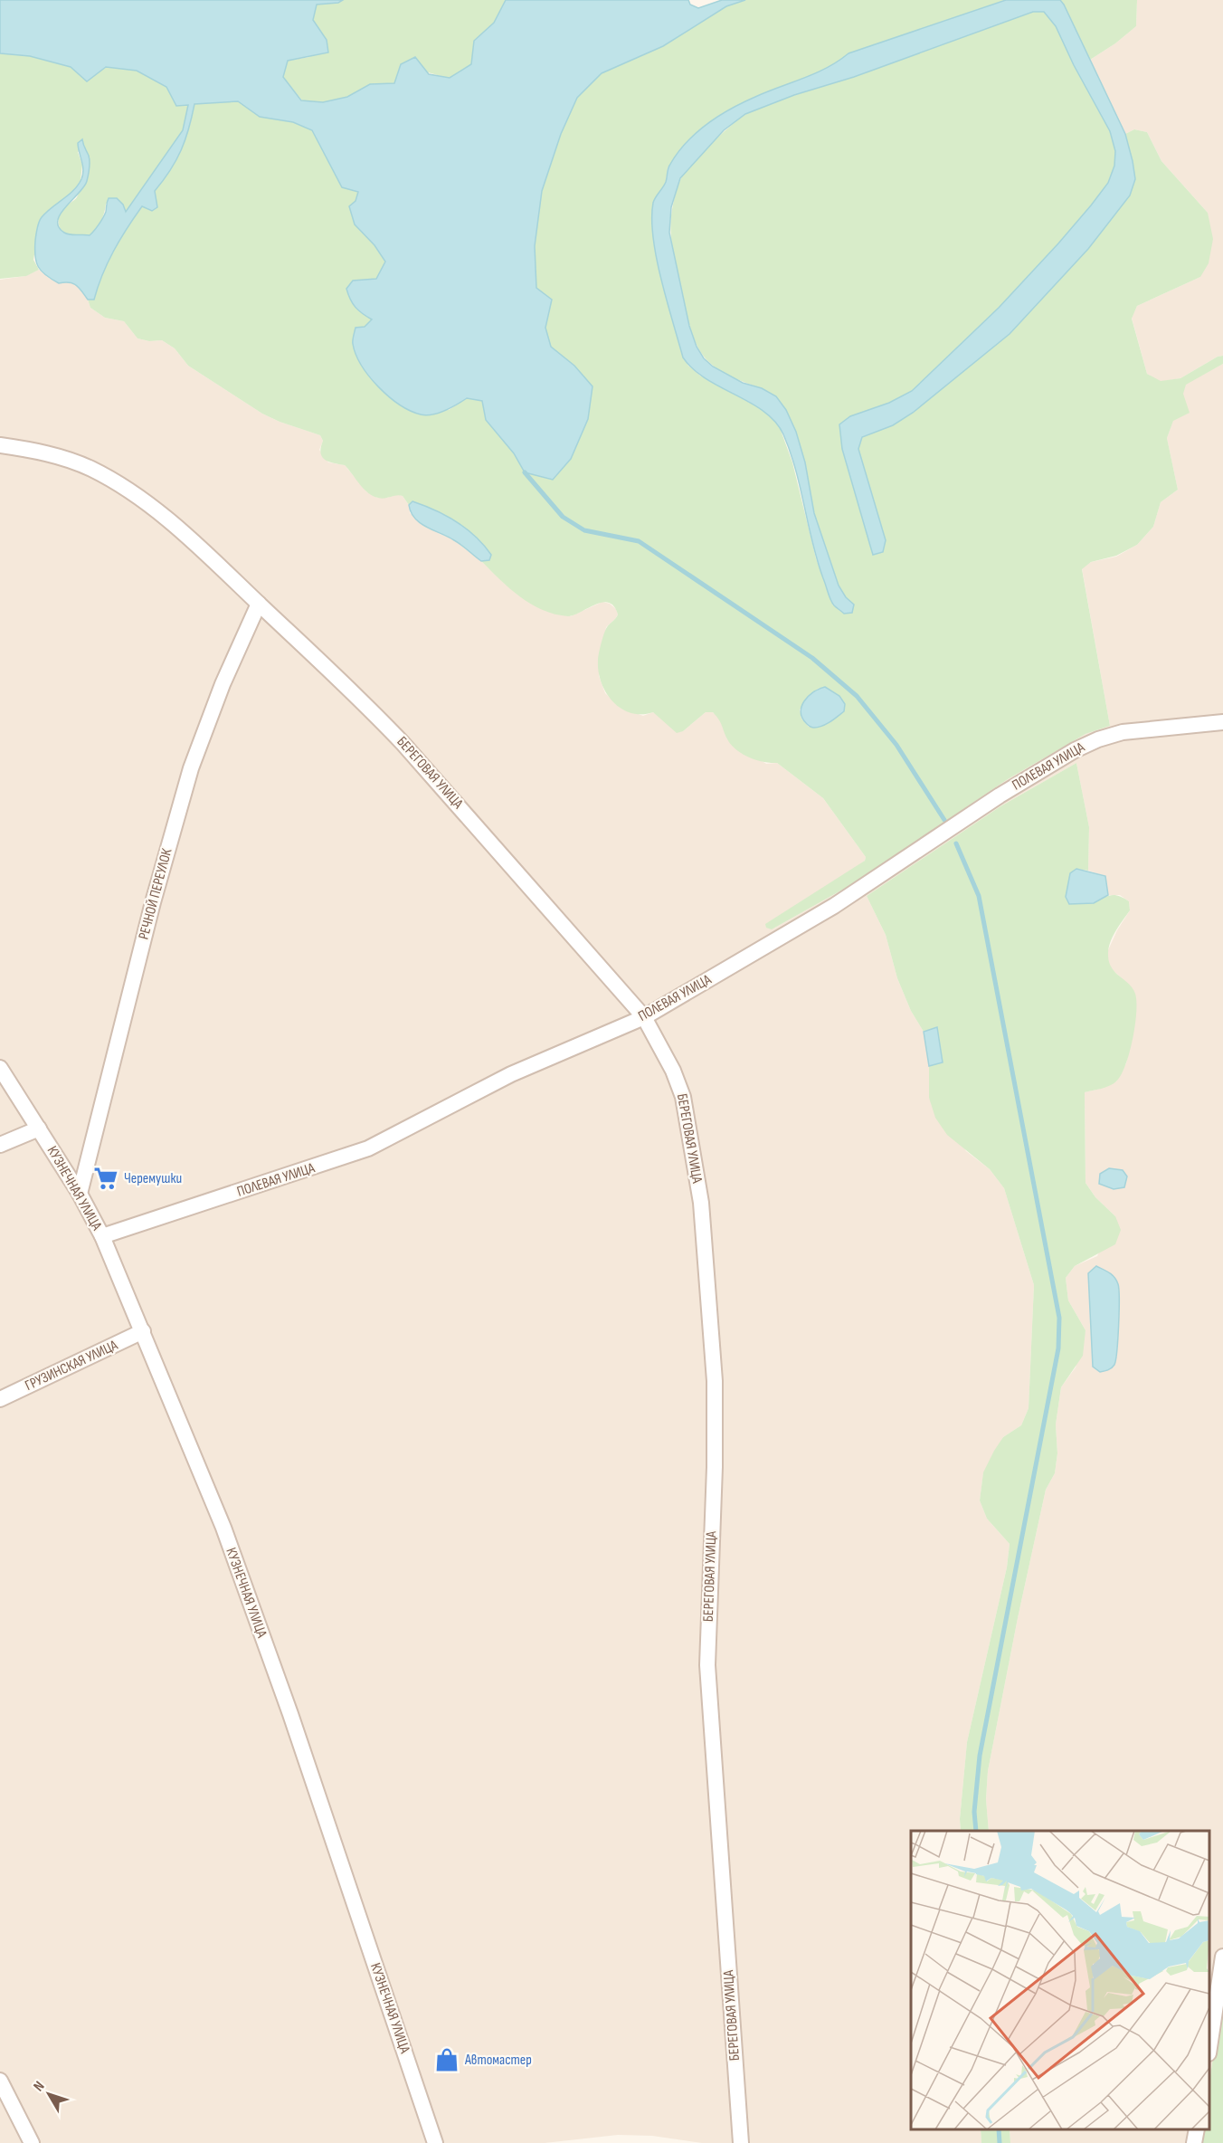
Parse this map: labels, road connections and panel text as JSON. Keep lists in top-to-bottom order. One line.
{"streets":{"street":["ПОЛЕВАЯ УЛИЦА","БЕРЕГОВАЯ УЛИЦА","РЕЧНОЙ ПЕРЕУЛОК","КУЗНЕЧНАЯ УЛИЦА","ГРУЗИНСКАЯ УЛИЦА"]},"crossings":[["ПОЛЕВАЯ УЛИЦА","БЕРЕГОВАЯ УЛИЦА"],["ПОЛЕВАЯ УЛИЦА","КУЗНЕЧНАЯ УЛИЦА"],["БЕРЕГОВАЯ УЛИЦА","РЕЧНОЙ ПЕРЕУЛОК"],["РЕЧНОЙ ПЕРЕУЛОК","КУЗНЕЧНАЯ УЛИЦА"],["КУЗНЕЧНАЯ УЛИЦА","ГРУЗИНСКАЯ УЛИЦА"]],"places":{"supermarket":["Черемушки"],"shop":["Автомастер"]},"north":"top left"}
